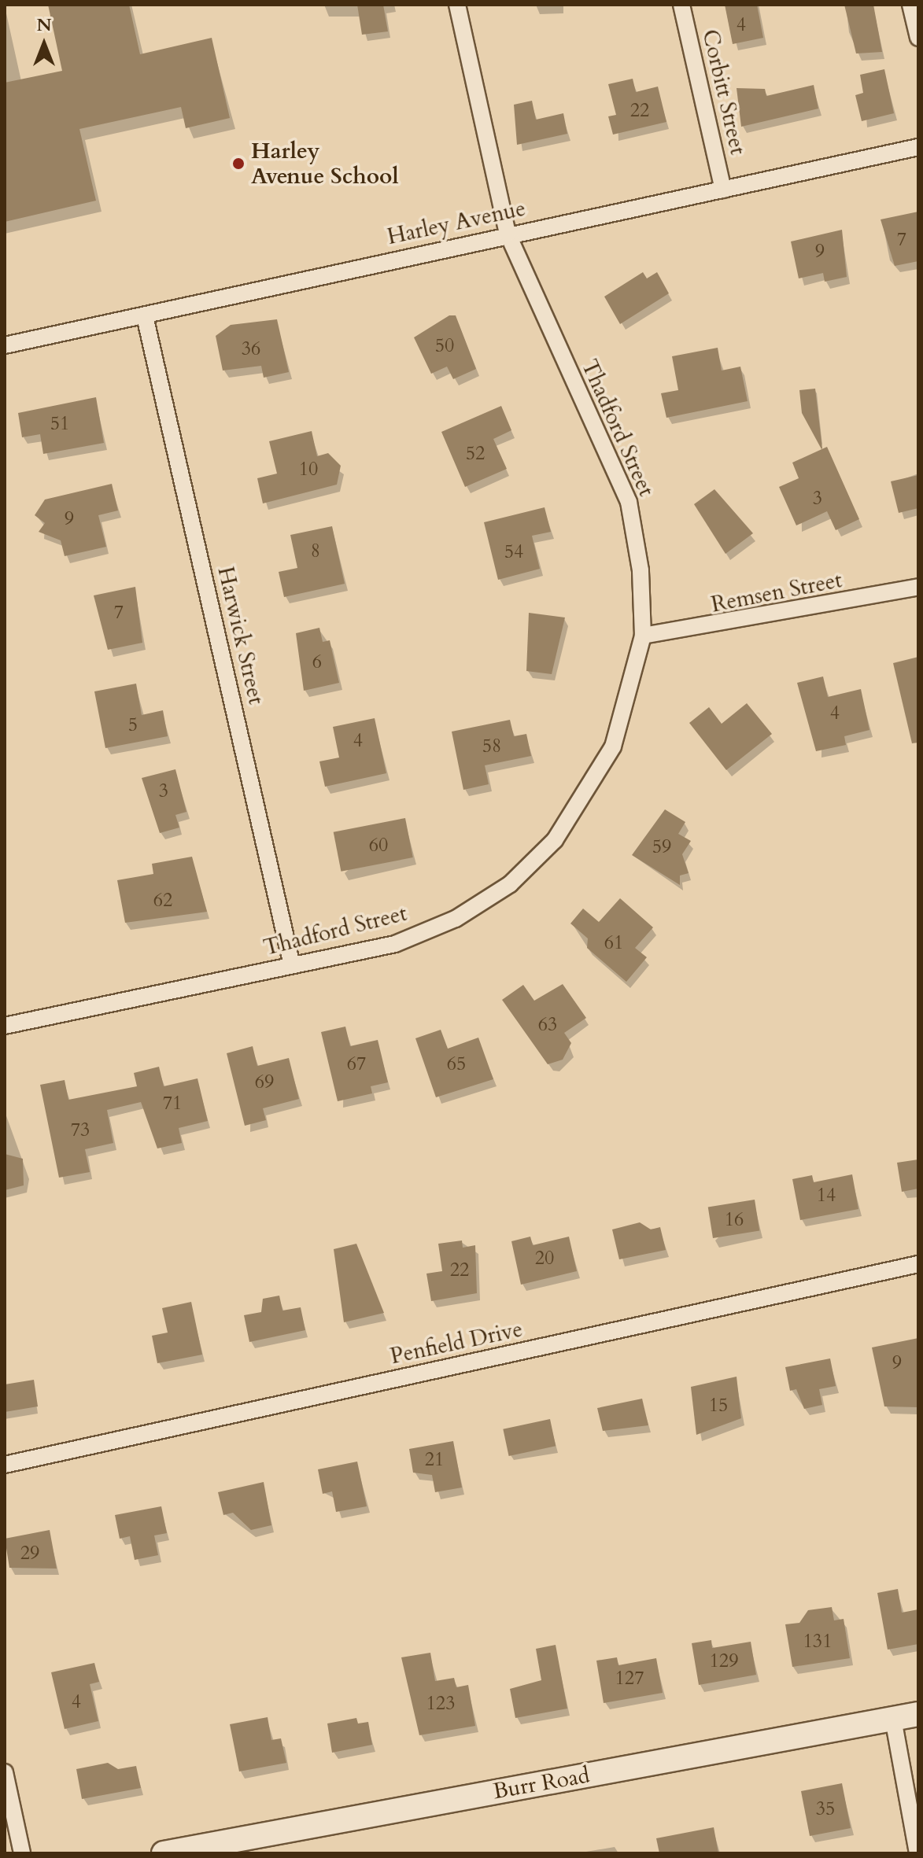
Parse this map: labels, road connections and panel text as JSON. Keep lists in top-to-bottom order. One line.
{"streets":{"street":["Corbitt Street","Harley Avenue","Thadford Street","Remsen Street","Harwick Street","Penfield Drive","Burr Road"]},"crossings":[["Corbitt Street","Harley Avenue"],["Harley Avenue","Thadford Street"],["Harley Avenue","Harwick Street"],["Thadford Street","Remsen Street"],["Thadford Street","Harwick Street"]],"places":["Harley Avenue School"],"house_numbers":["4","22","7","9","50","36","51","52","10","3","9","8","54","7","6","4","5","4","58","3","60","59","62","61","63","67","65","69","71","73","14","16","20","22","9","15","21","29","131","129","127","4","123","35"],"north":"top"}
